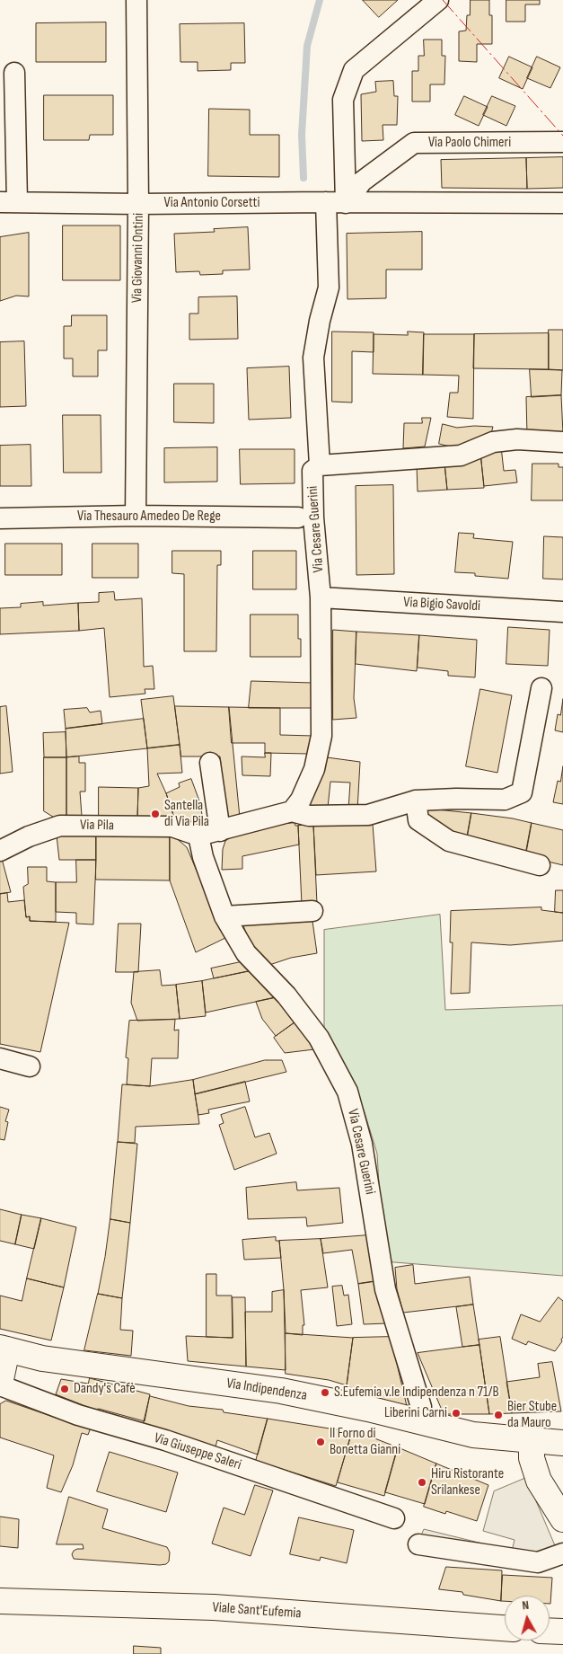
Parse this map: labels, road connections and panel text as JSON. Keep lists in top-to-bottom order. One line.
{"streets":{"street":["Via Paolo Chimeri","Via Antonio Corsetti","Via Giovanni Ontini","Via Thesauro Amedeo De Rege","Via Cesare Guerini","Via Bigio Savoldi","Via Pila","Via Indipendenza","Via Giuseppe Saleri","Viale Sant'Eufemia"]},"crossings":[["Via Paolo Chimeri","Via Antonio Corsetti"],["Via Antonio Corsetti","Via Giovanni Ontini"],["Via Giovanni Ontini","Via Thesauro Amedeo De Rege"],["Via Cesare Guerini","Via Bigio Savoldi"],["Via Cesare Guerini","Via Pila"],["Via Cesare Guerini","Via Indipendenza"],["Via Indipendenza","Via Giuseppe Saleri"]],"places":["Santella di Via Pila","Dandy's Cafè","S.Eufemia v.le Indipendenza n 71/B","Liberini Carni","Bier Stube da Mauro","Il Forno di Bonetta Gianni","Hiru Ristorante Srilankese"],"north":"top"}
